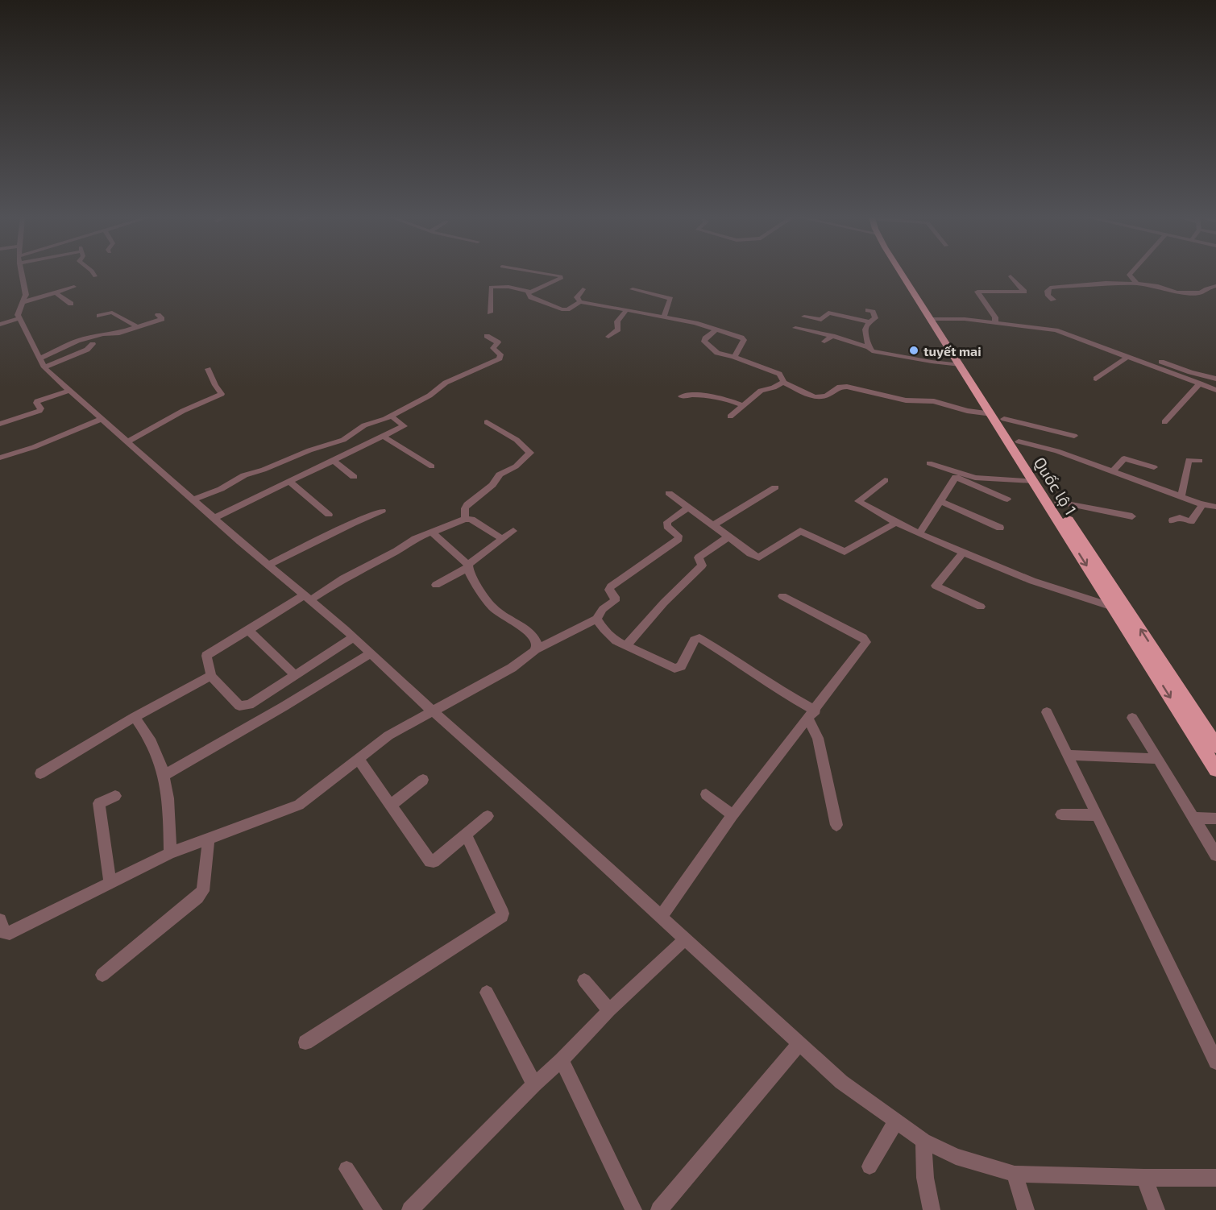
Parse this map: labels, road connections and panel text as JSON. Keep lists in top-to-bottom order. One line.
{"streets":{"highway":["Quốc lộ 1"]},"places":["tuyết mai"]}
